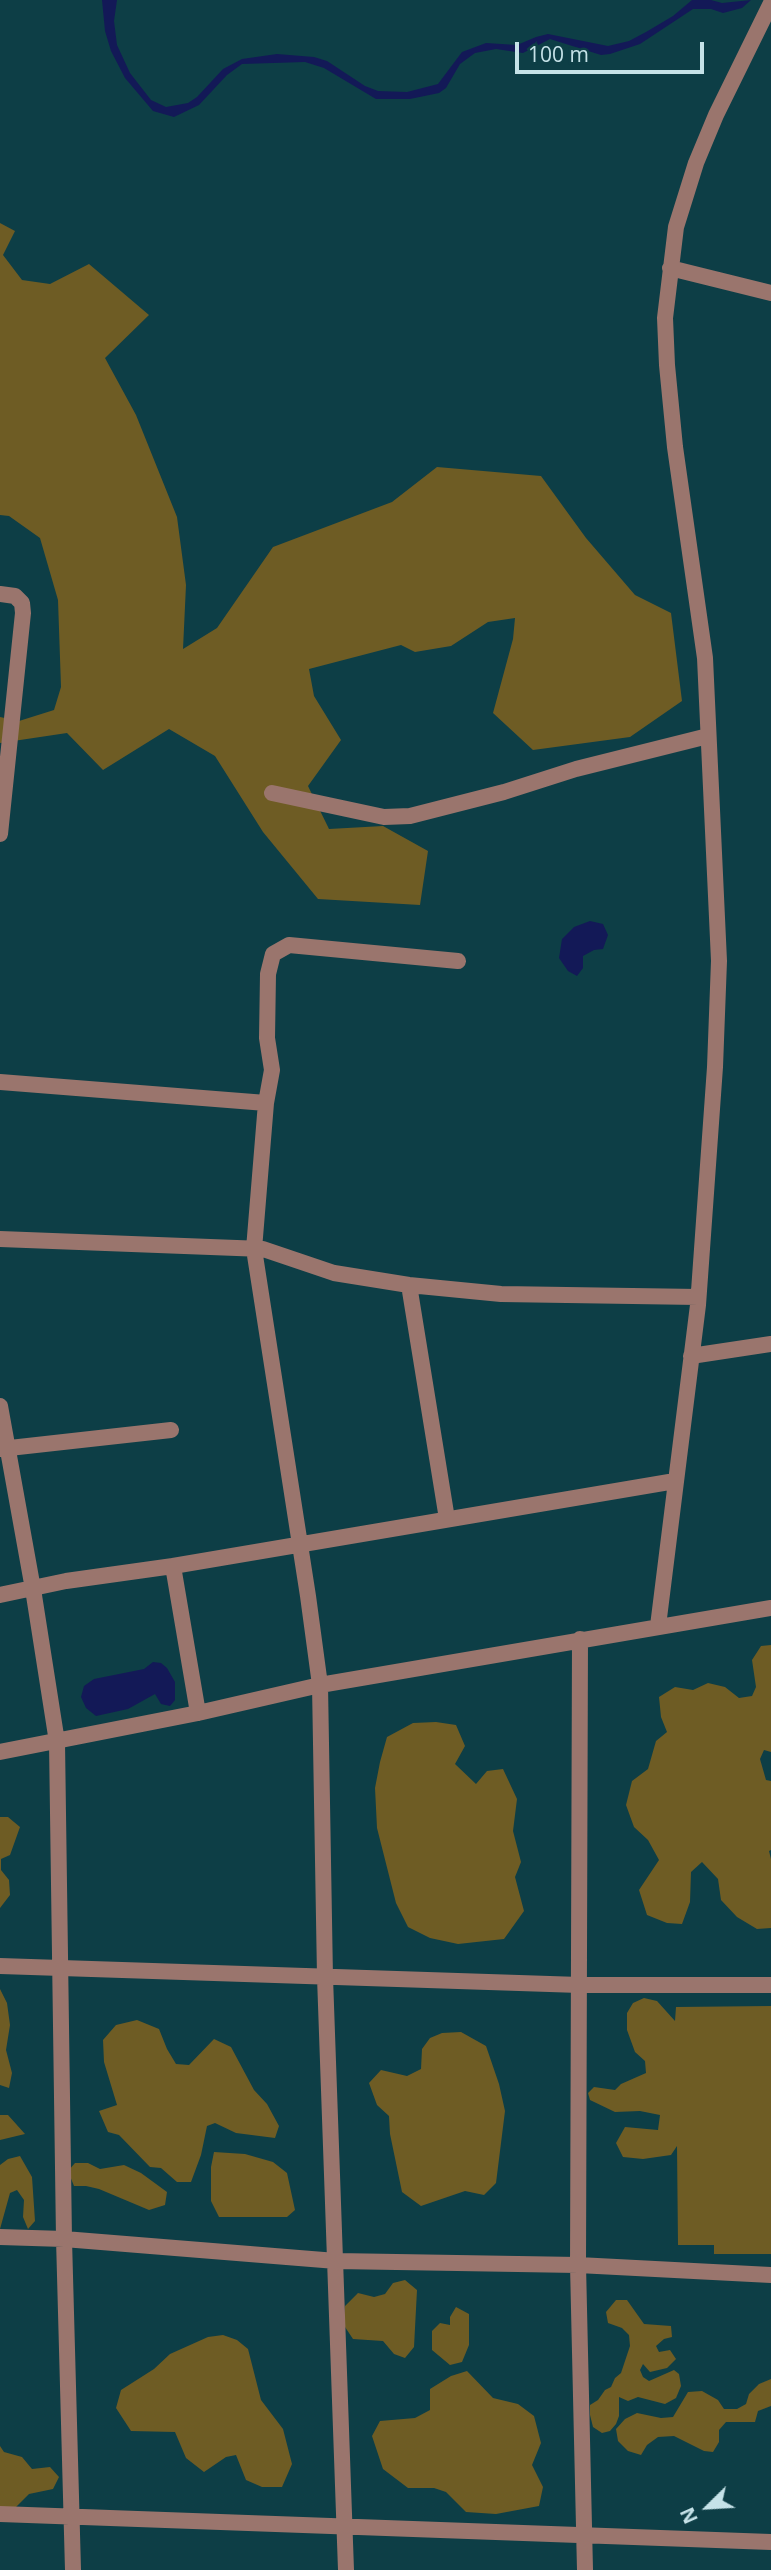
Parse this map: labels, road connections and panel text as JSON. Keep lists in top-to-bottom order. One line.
{"scale_bar":"100 m","north":"bottom left"}
